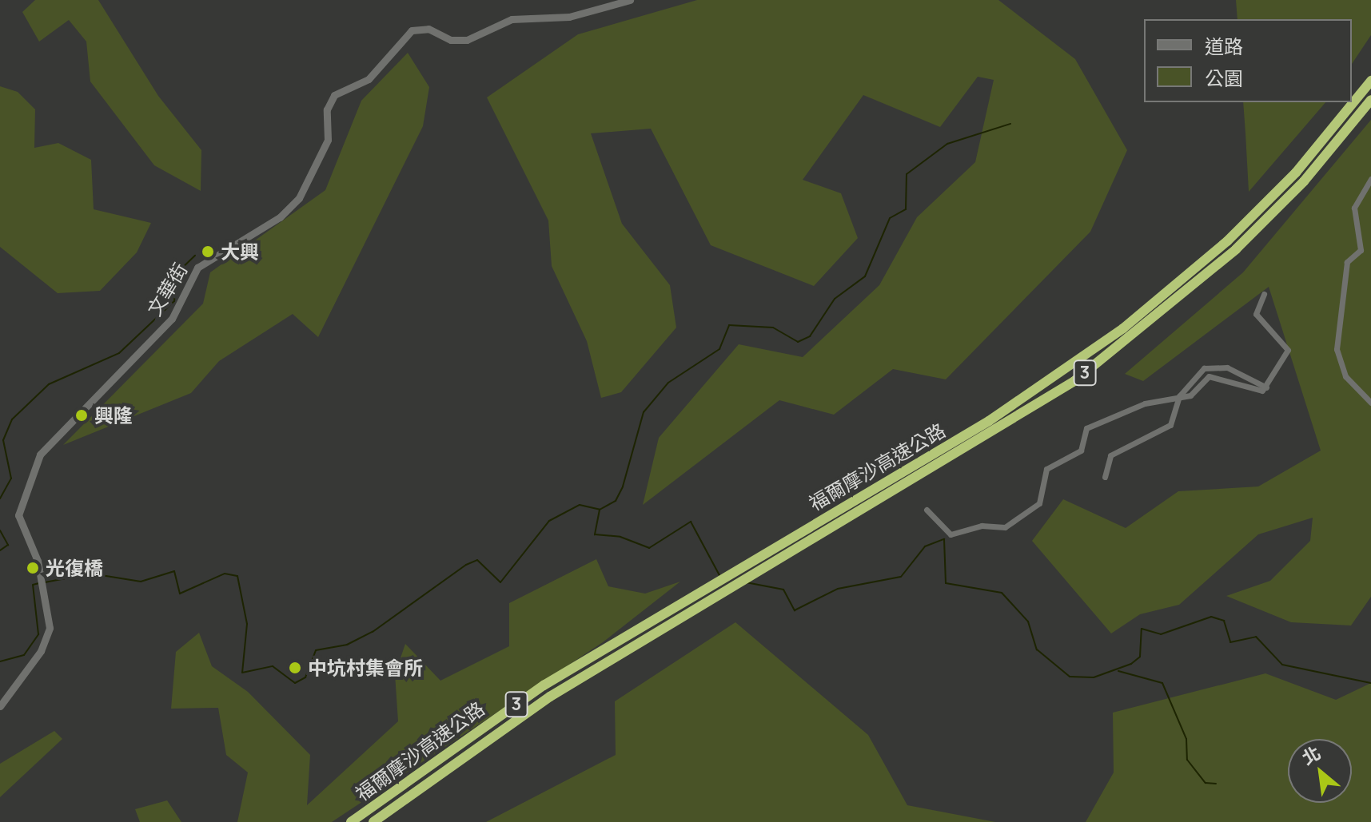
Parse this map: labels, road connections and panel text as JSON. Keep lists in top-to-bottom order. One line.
{"streets":{"highway":["3","福爾摩沙高速公路"],"street":["文華街"]},"places":["大興","興隆","光復橋","中坑村集會所"],"legend":["道路","公園"],"north":"top left"}
